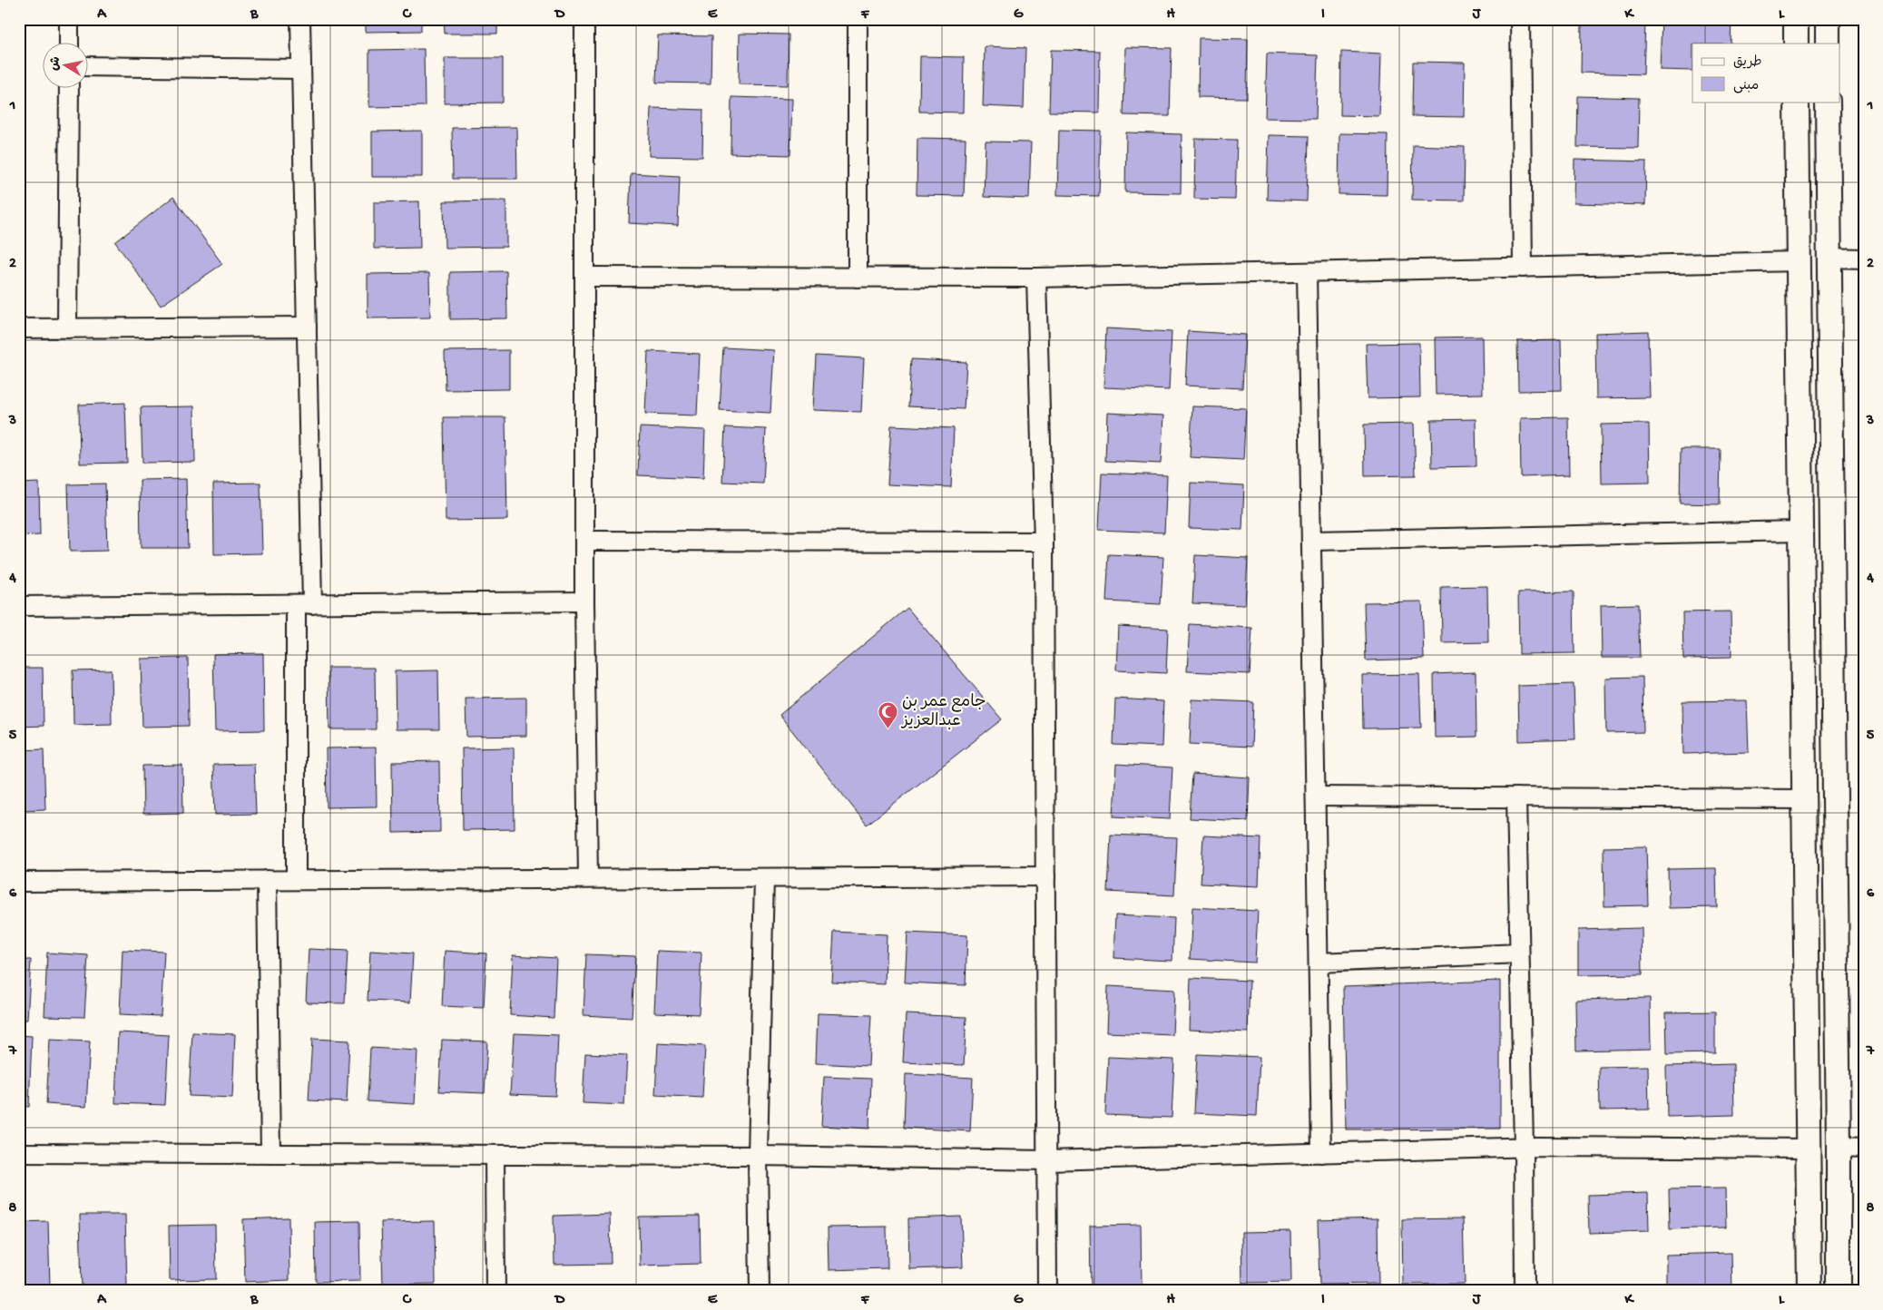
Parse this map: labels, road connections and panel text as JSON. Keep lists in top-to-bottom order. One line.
{"places":{"mosque":["جامع عمر بن عبدالعزيز"]},"legend":["طريق","مبنى"],"north":"left","grid":{"columns":["A","B","C","D","E","F","G","H","I","J","K","L"],"rows":["1","2","3","4","5","6","7","8"]}}
